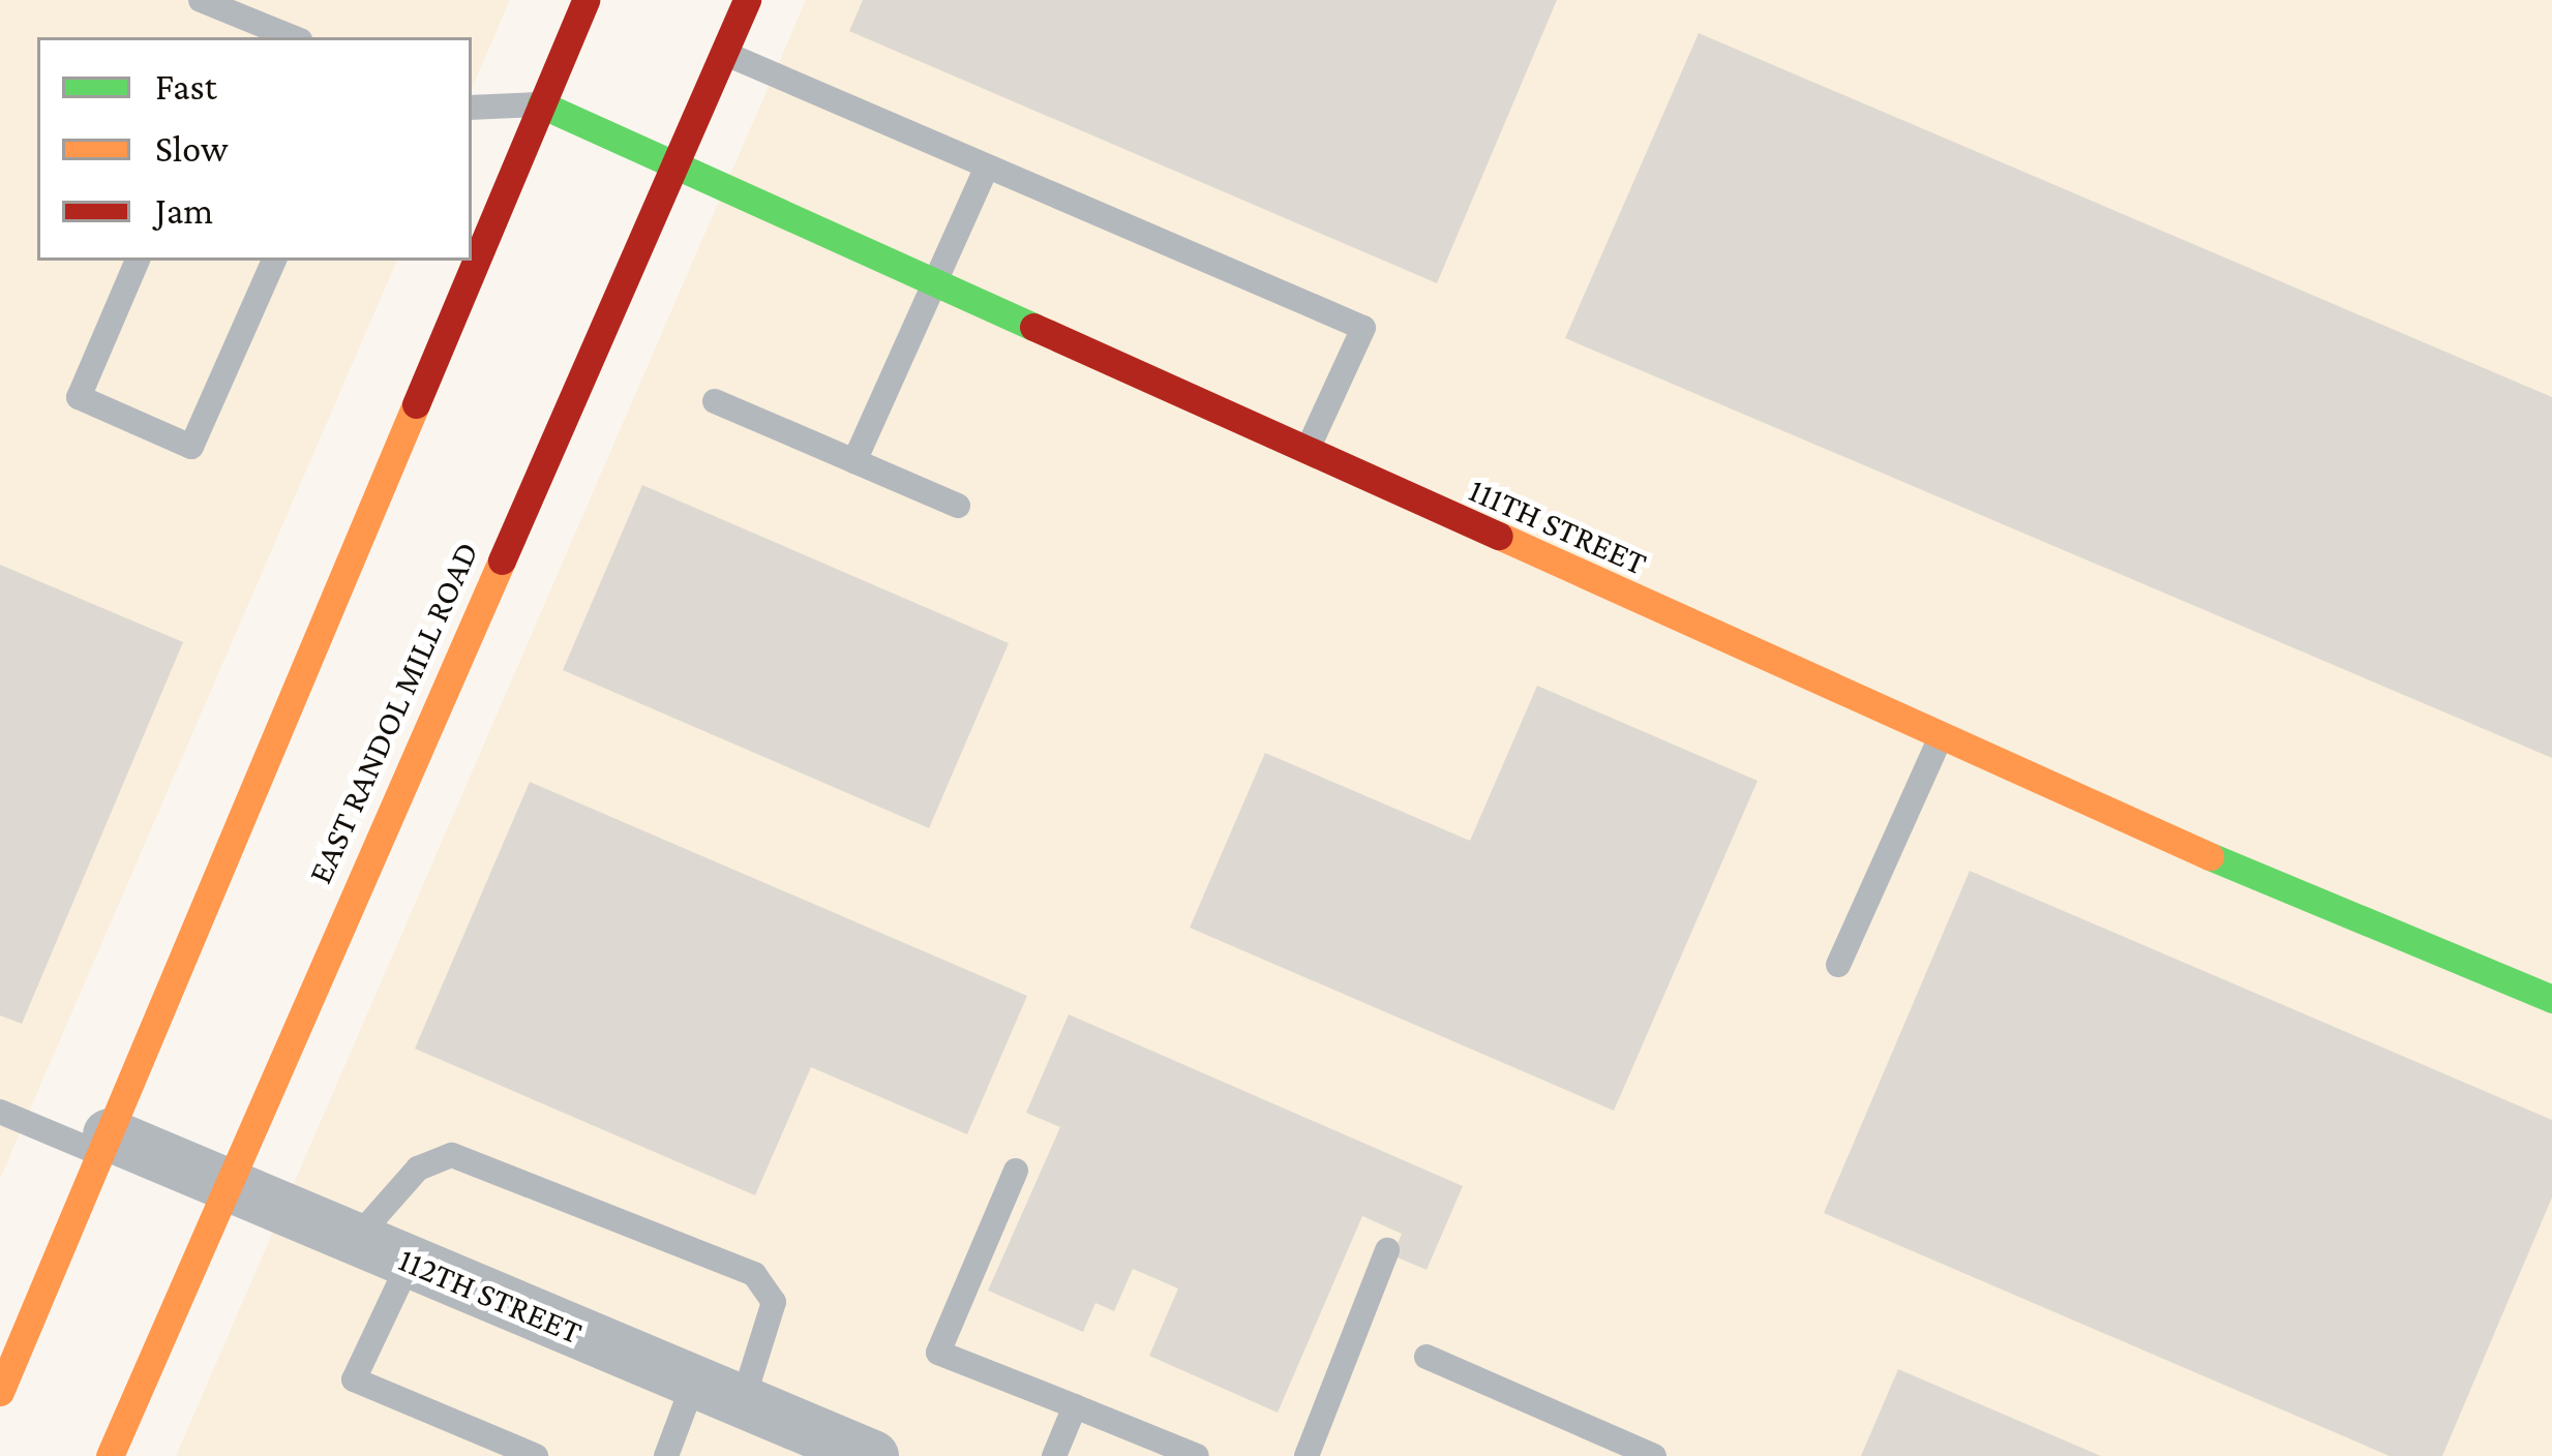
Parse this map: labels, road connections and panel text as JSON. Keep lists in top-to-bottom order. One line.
{"streets":{"main road":["111TH STREET","EAST RANDOL MILL ROAD"],"street":["112TH STREET"]},"crossings":[["111TH STREET","EAST RANDOL MILL ROAD"],["EAST RANDOL MILL ROAD","112TH STREET"]],"legend":["Fast","Slow","Jam"]}
